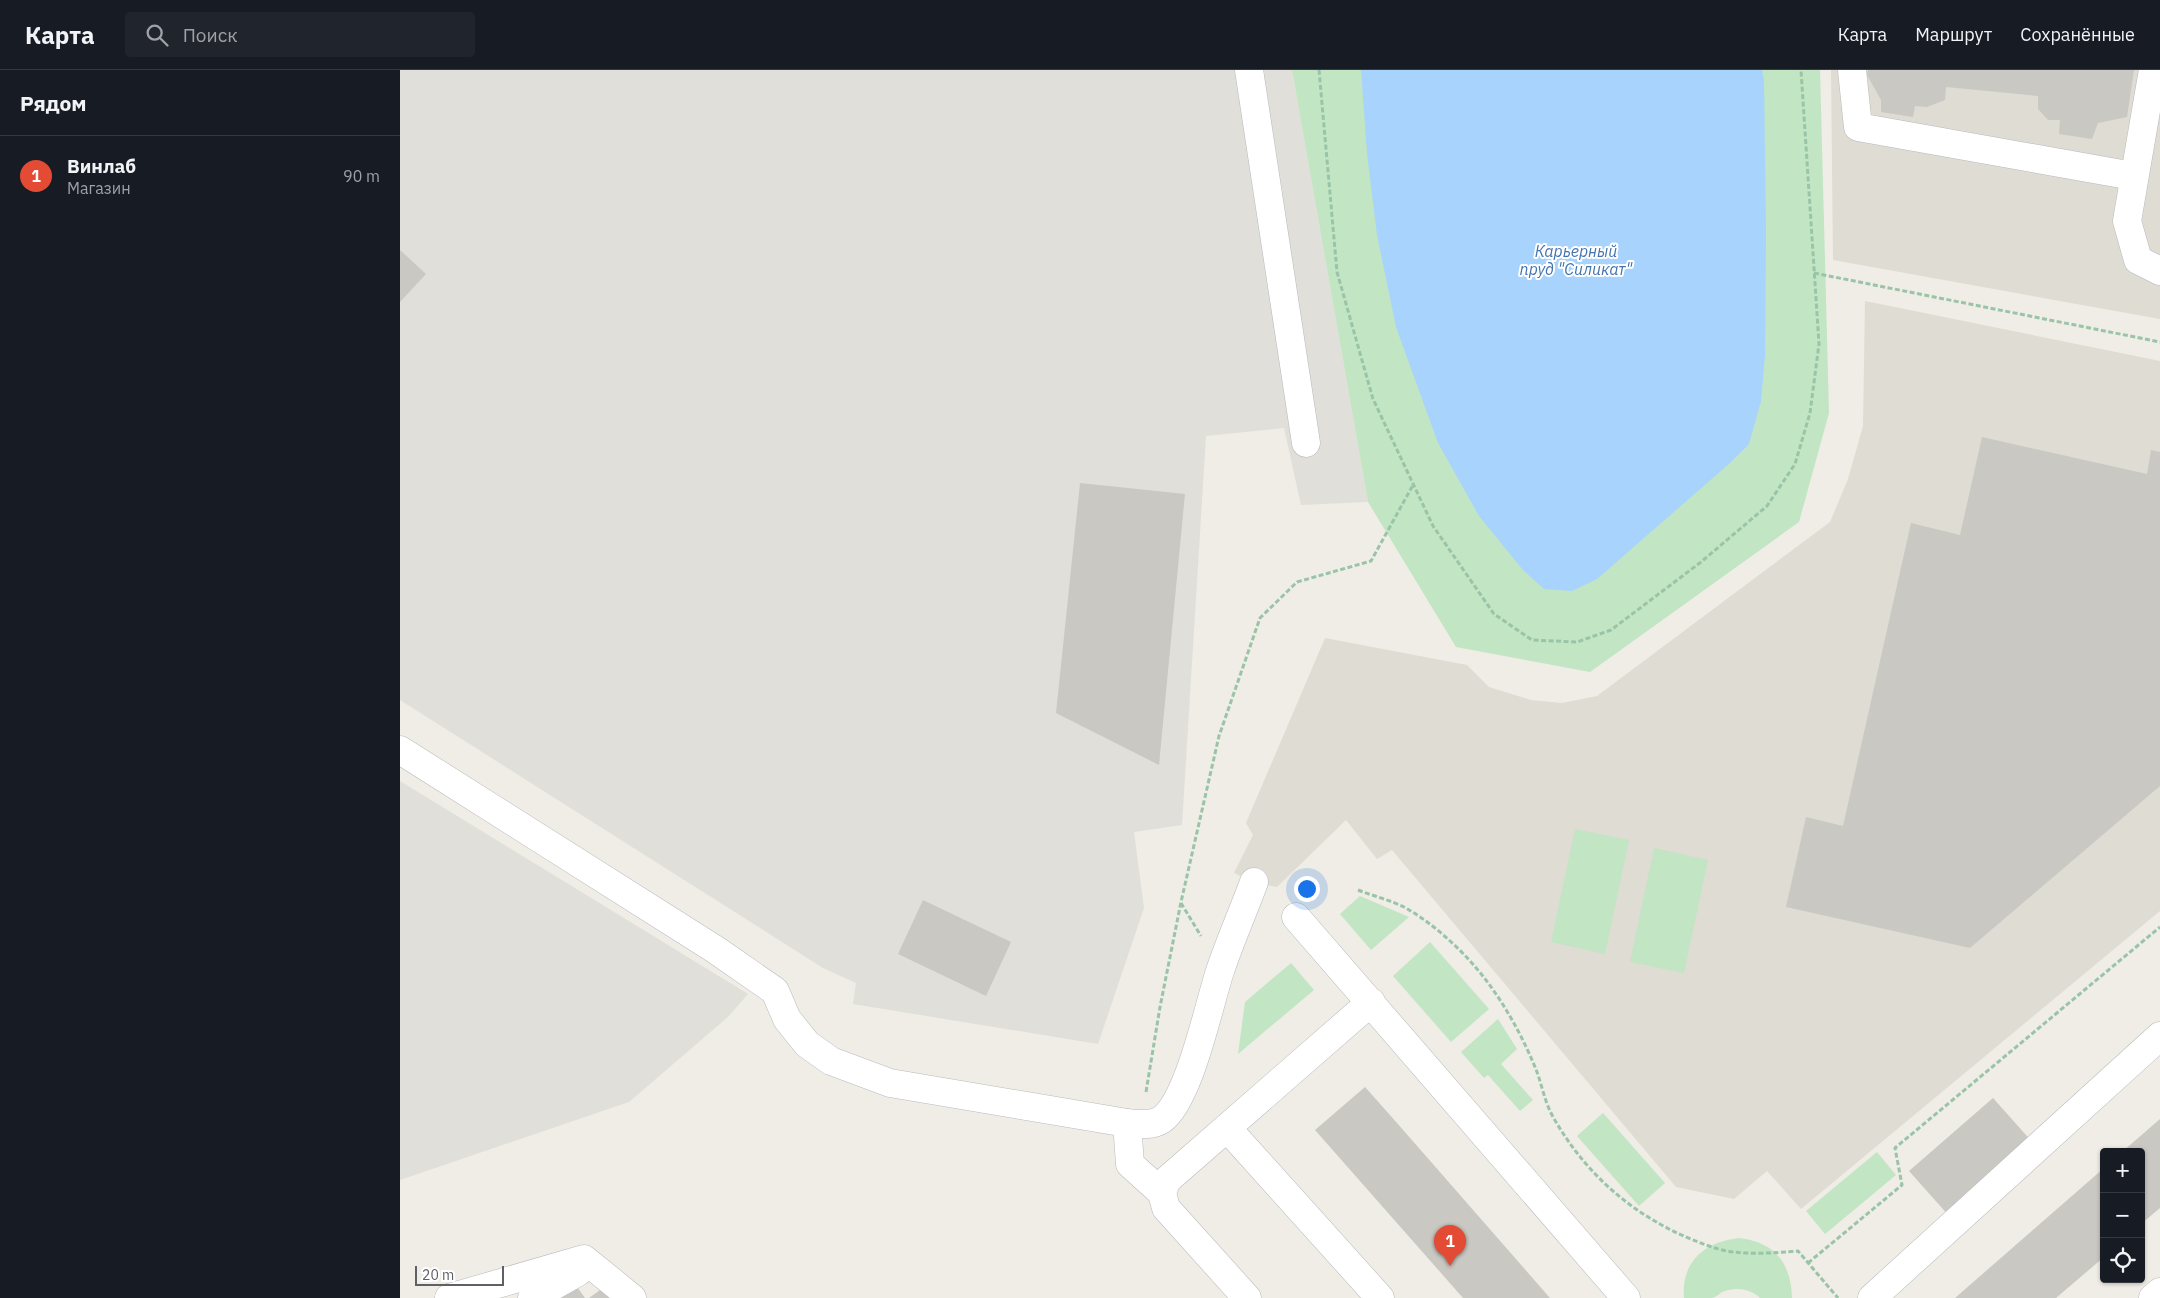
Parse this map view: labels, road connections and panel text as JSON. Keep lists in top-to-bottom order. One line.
{"water":["Карьерный пруд \"Силикат\""],"scale_bar":"20 m","page":{"header":"Карта","search":"Поиск","nav":["Карта","Маршрут","Сохранённые"],"heading":"Рядом","list":[{"mark":"1","name":"Винлаб","note":"Магазин","value":"90 m"}],"map_buttons":["+","−"],"pins":"1","scale":"20 m"}}
